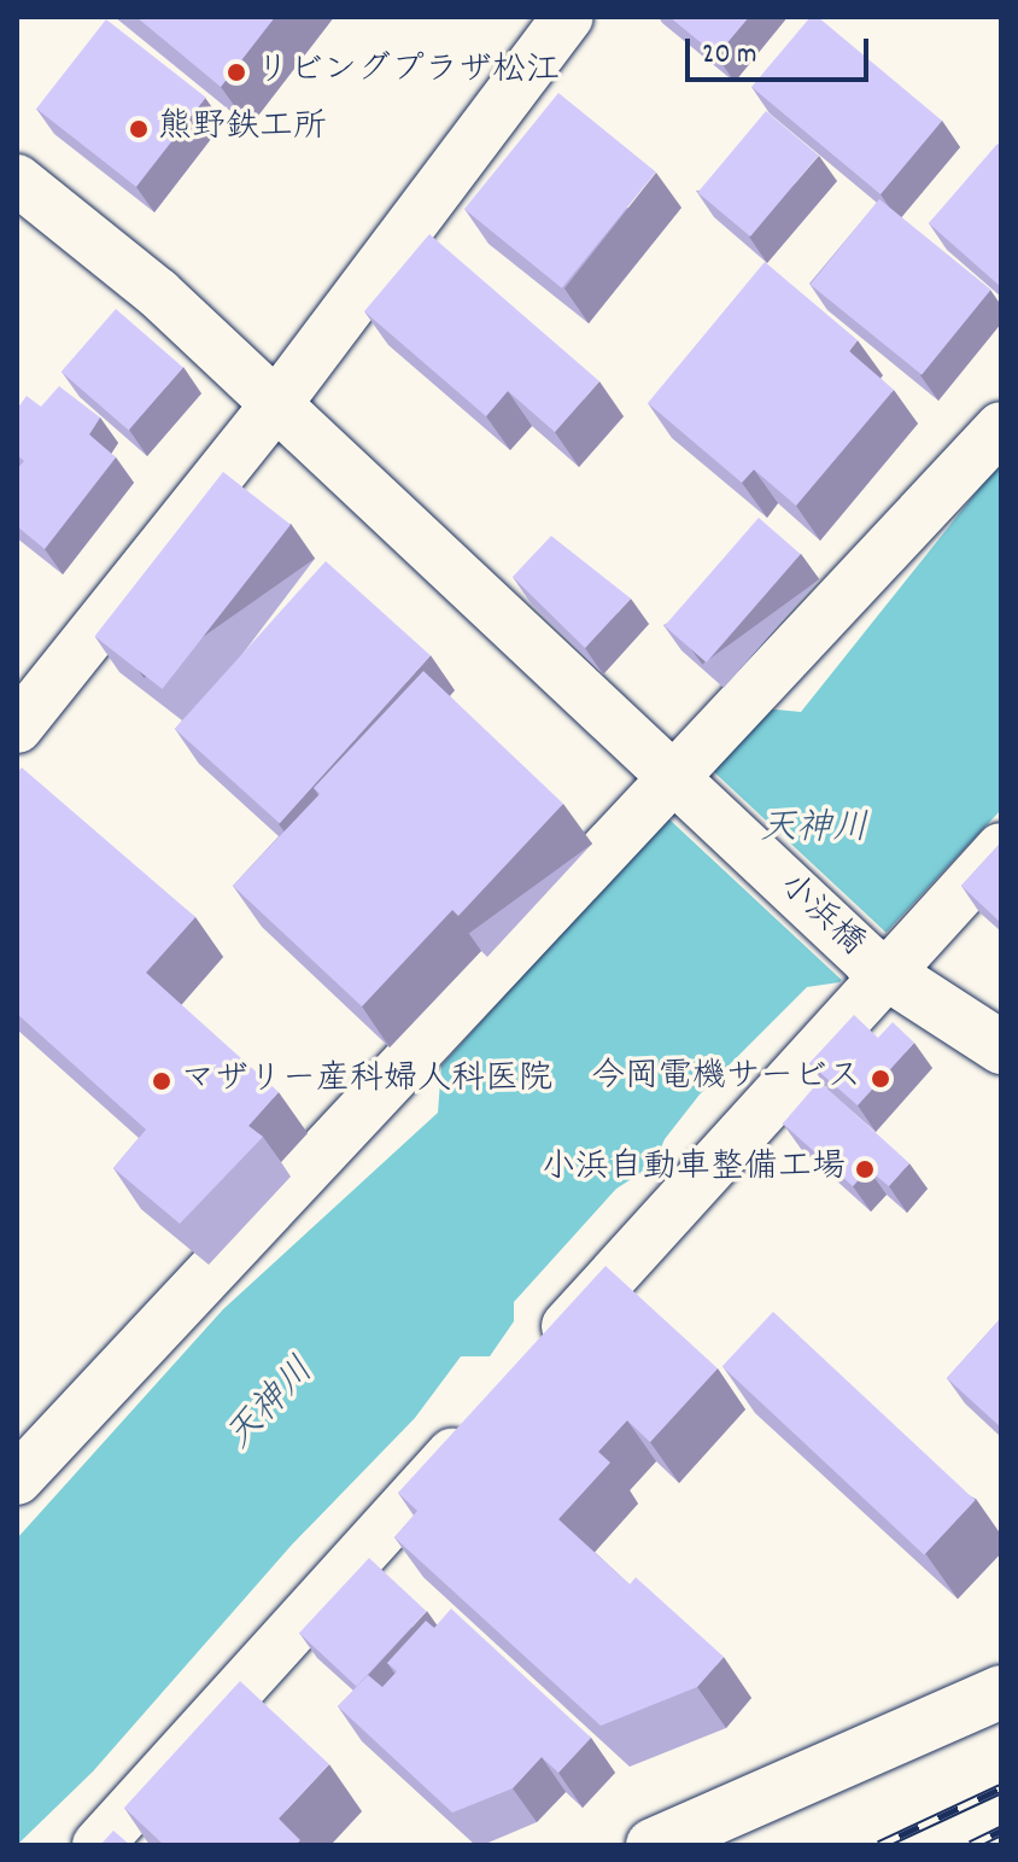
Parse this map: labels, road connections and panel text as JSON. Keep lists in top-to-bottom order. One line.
{"streets":{"street":["小浜橋"]},"water":["天神川"],"places":["リビングプラザ松江","熊野鉄工所","今岡電機サービス","マザリー産科婦人科医院","小浜自動車整備工場"],"scale_bar":"20 m"}
